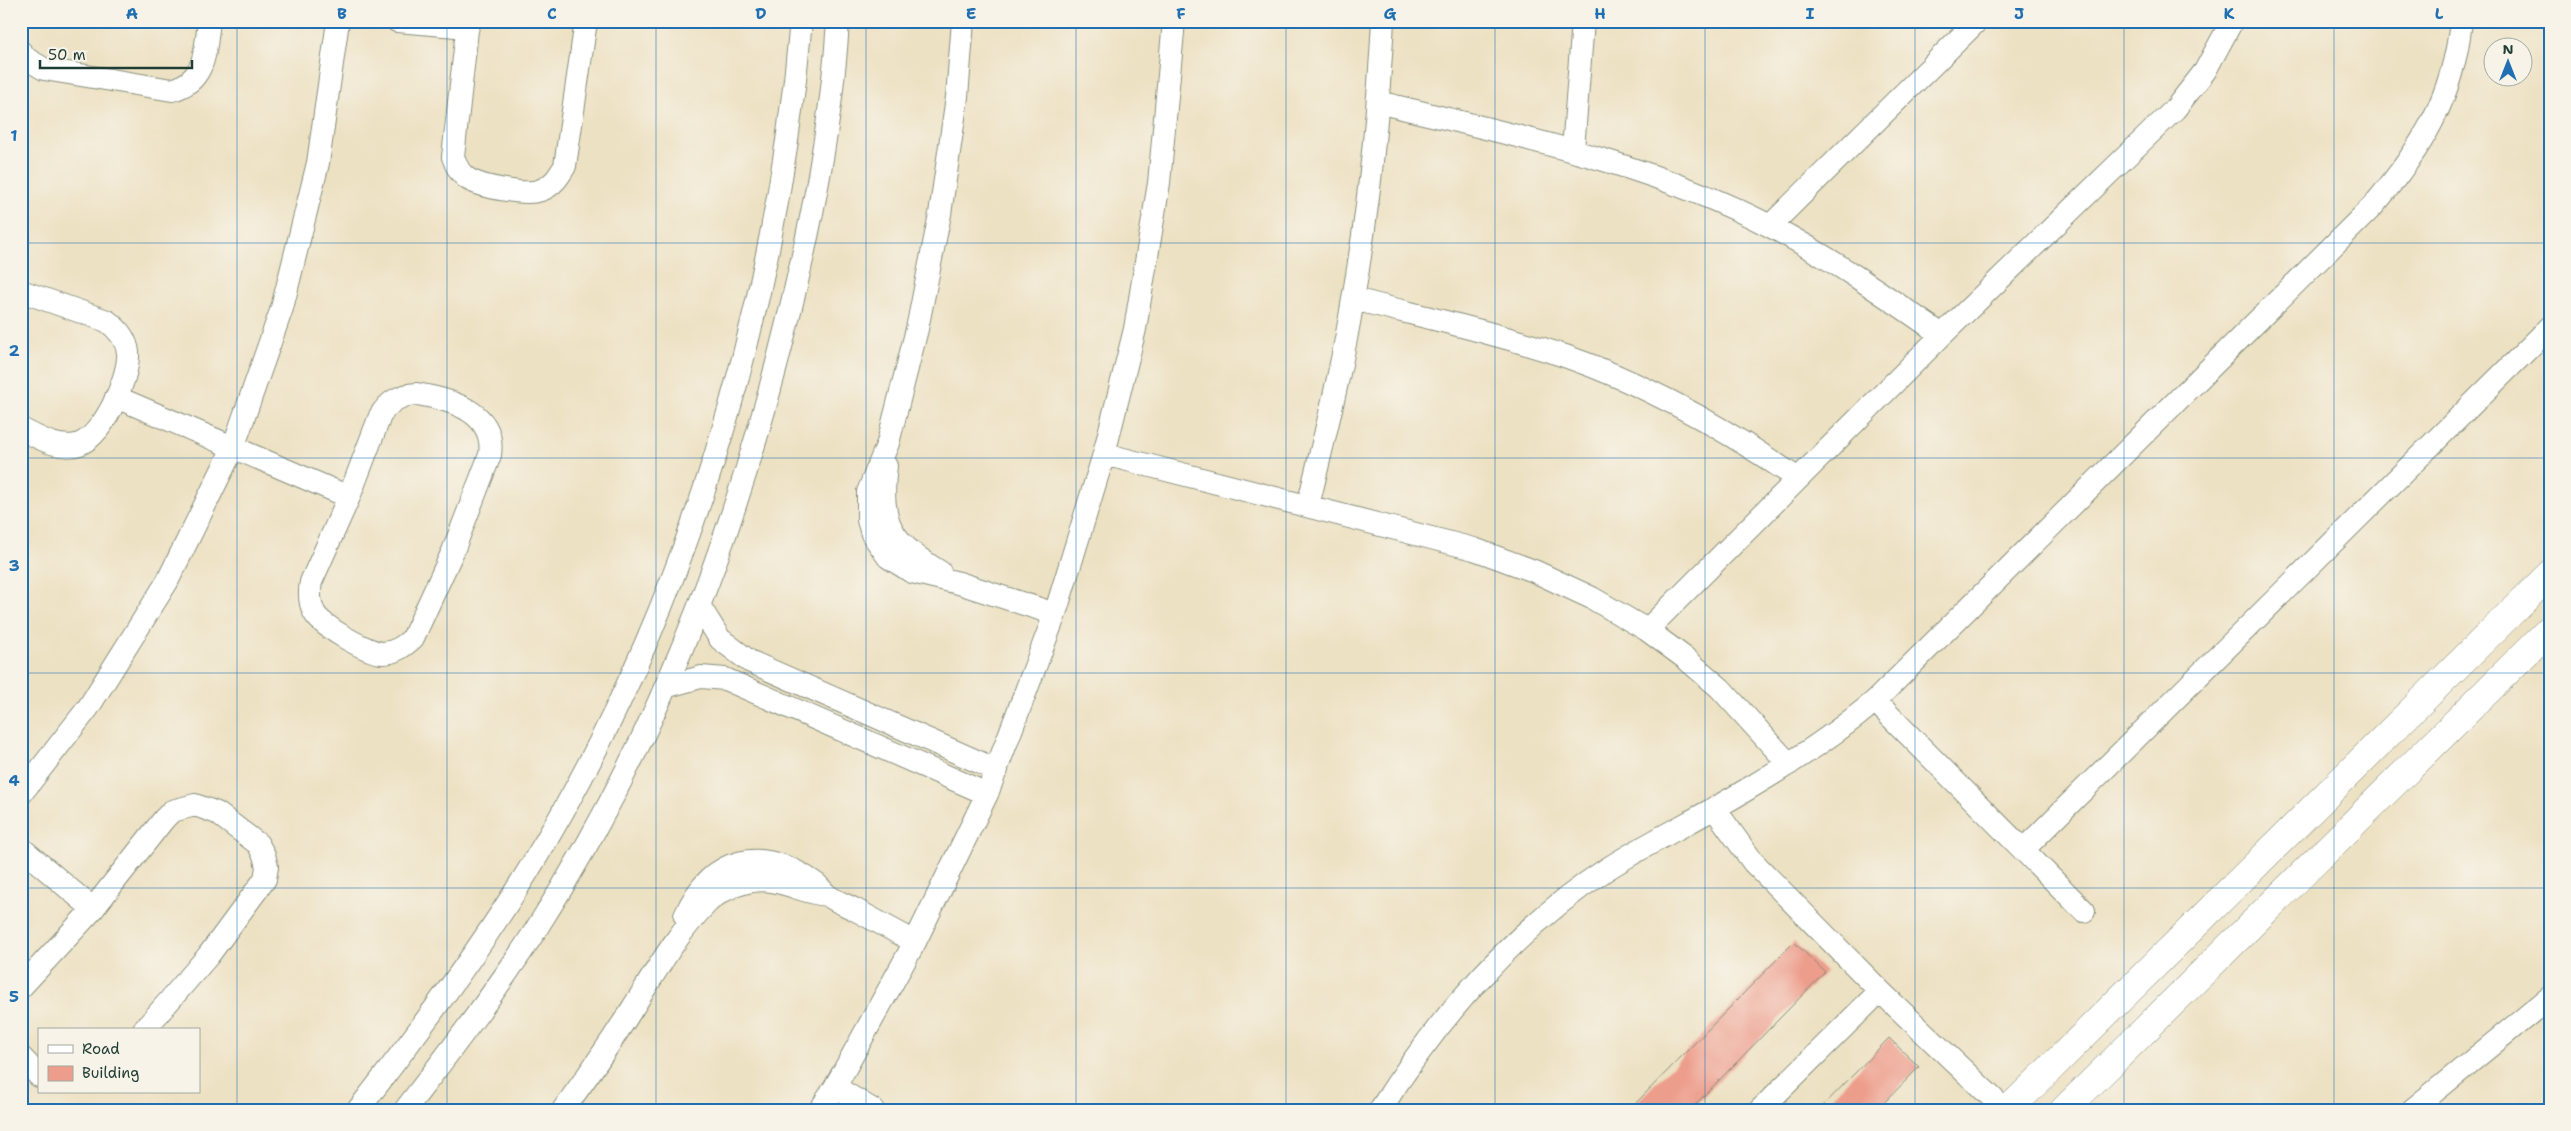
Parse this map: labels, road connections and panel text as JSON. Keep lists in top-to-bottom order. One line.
{"legend":["Road","Building"],"scale_bar":"50 m","north":"top","grid":{"columns":["A","B","C","D","E","F","G","H","I","J","K","L"],"rows":["1","2","3","4","5"]}}
